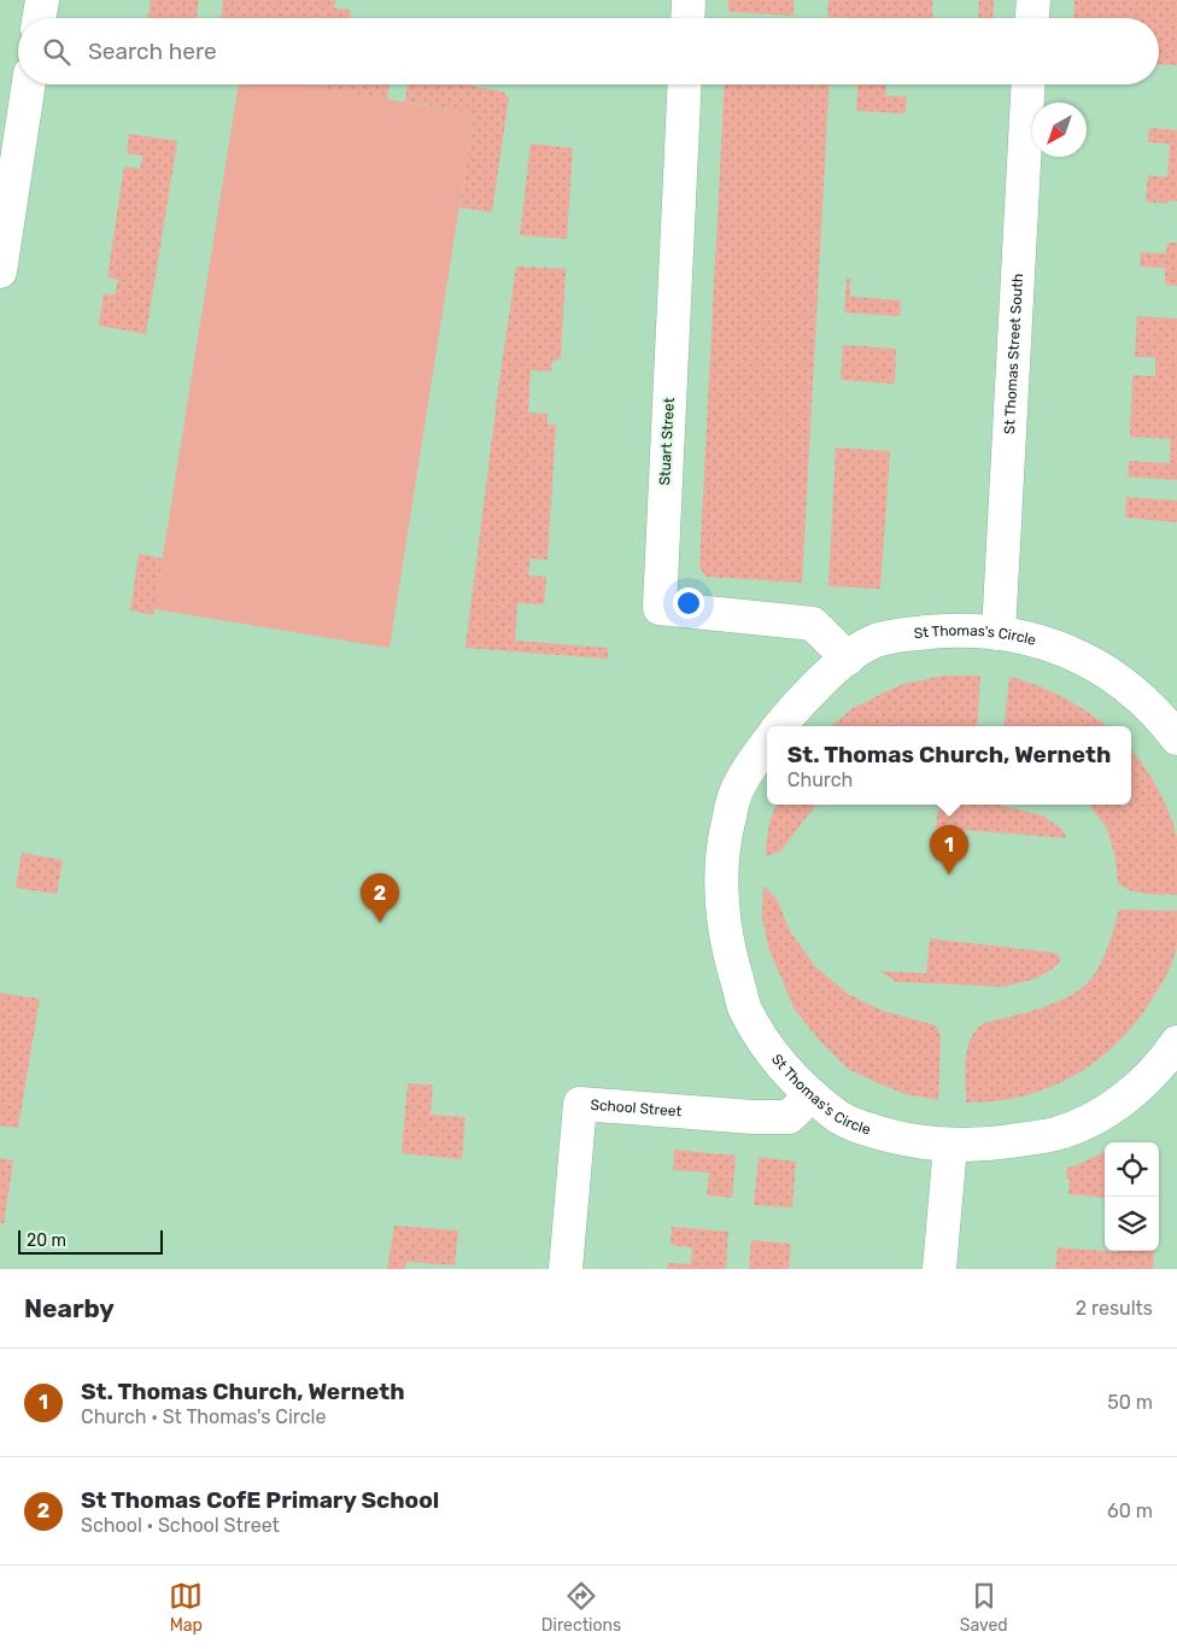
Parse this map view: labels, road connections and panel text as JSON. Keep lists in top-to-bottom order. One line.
{"streets":{"street":["St Thomas Street South","Stuart Street","St Thomas's Circle","School Street"]},"crossings":[["St Thomas Street South","St Thomas's Circle"],["Stuart Street","St Thomas's Circle"],["St Thomas's Circle","School Street"]],"scale_bar":"20 m","north":"bottom left","page":{"search":"Search here","popup":["St. Thomas Church, Werneth","Church"],"pins":["1","2"],"scale":"20 m","heading":["Nearby","2 results"],"list":[{"mark":"1","name":"St. Thomas Church, Werneth","note":"Church · St Thomas's Circle","value":"50 m"},{"mark":"2","name":"St Thomas CofE Primary School","note":"School · School Street","value":"60 m"}],"nav":["Map","Directions","Saved"]}}
